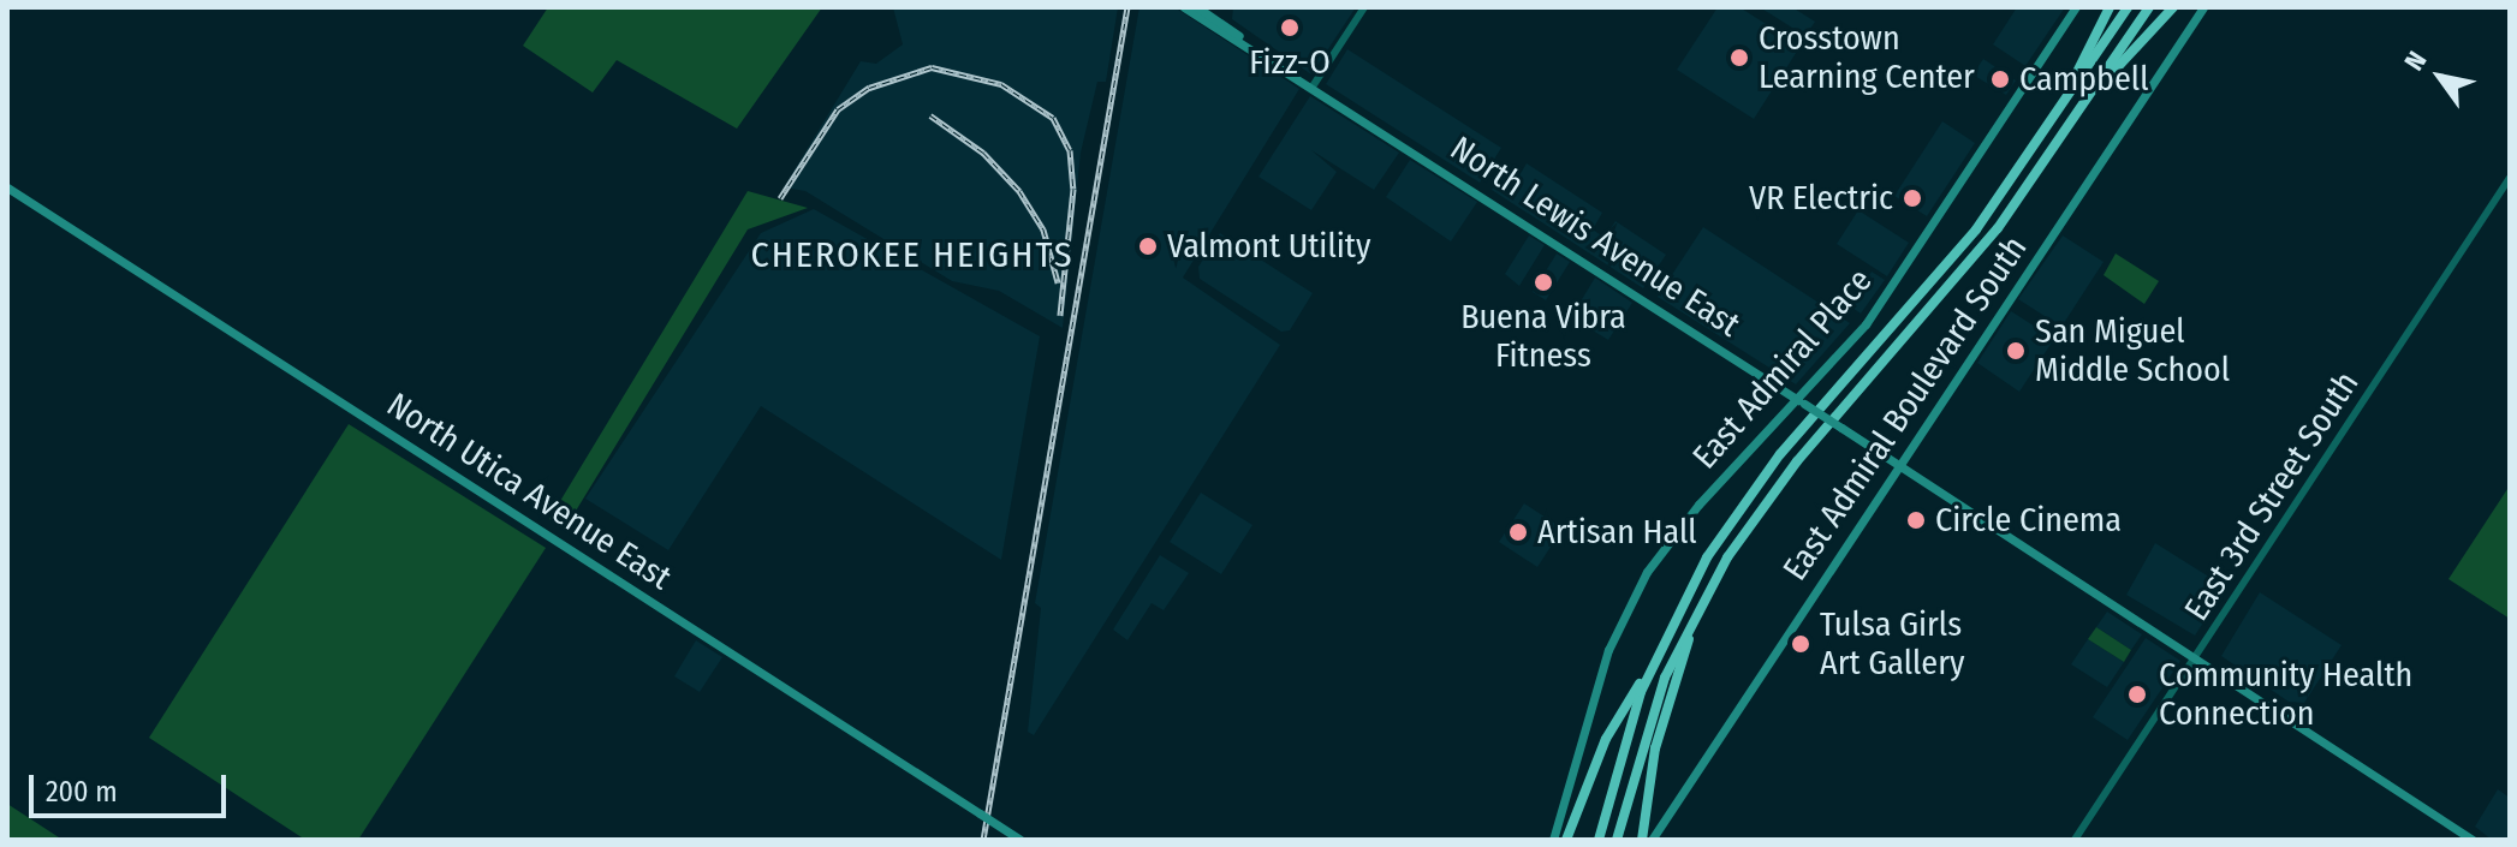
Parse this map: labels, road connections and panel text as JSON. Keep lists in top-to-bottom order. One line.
{"streets":{"main road":["North Lewis Avenue East","East Admiral Place","East Admiral Boulevard South","North Utica Avenue East"],"street":["East 3rd Street South"]},"crossings":[["North Lewis Avenue East","East Admiral Place"],["North Lewis Avenue East","East Admiral Boulevard South"],["North Lewis Avenue East","East 3rd Street South"]],"districts":["CHEROKEE HEIGHTS"],"places":["Fizz-O","Crosstown Learning Center","Campbell","VR Electric","Valmont Utility","Buena Vibra Fitness","San Miguel Middle School","Circle Cinema","Artisan Hall","Tulsa Girls Art Gallery","Community Health Connection"],"scale_bar":"200 m","north":"top left"}
